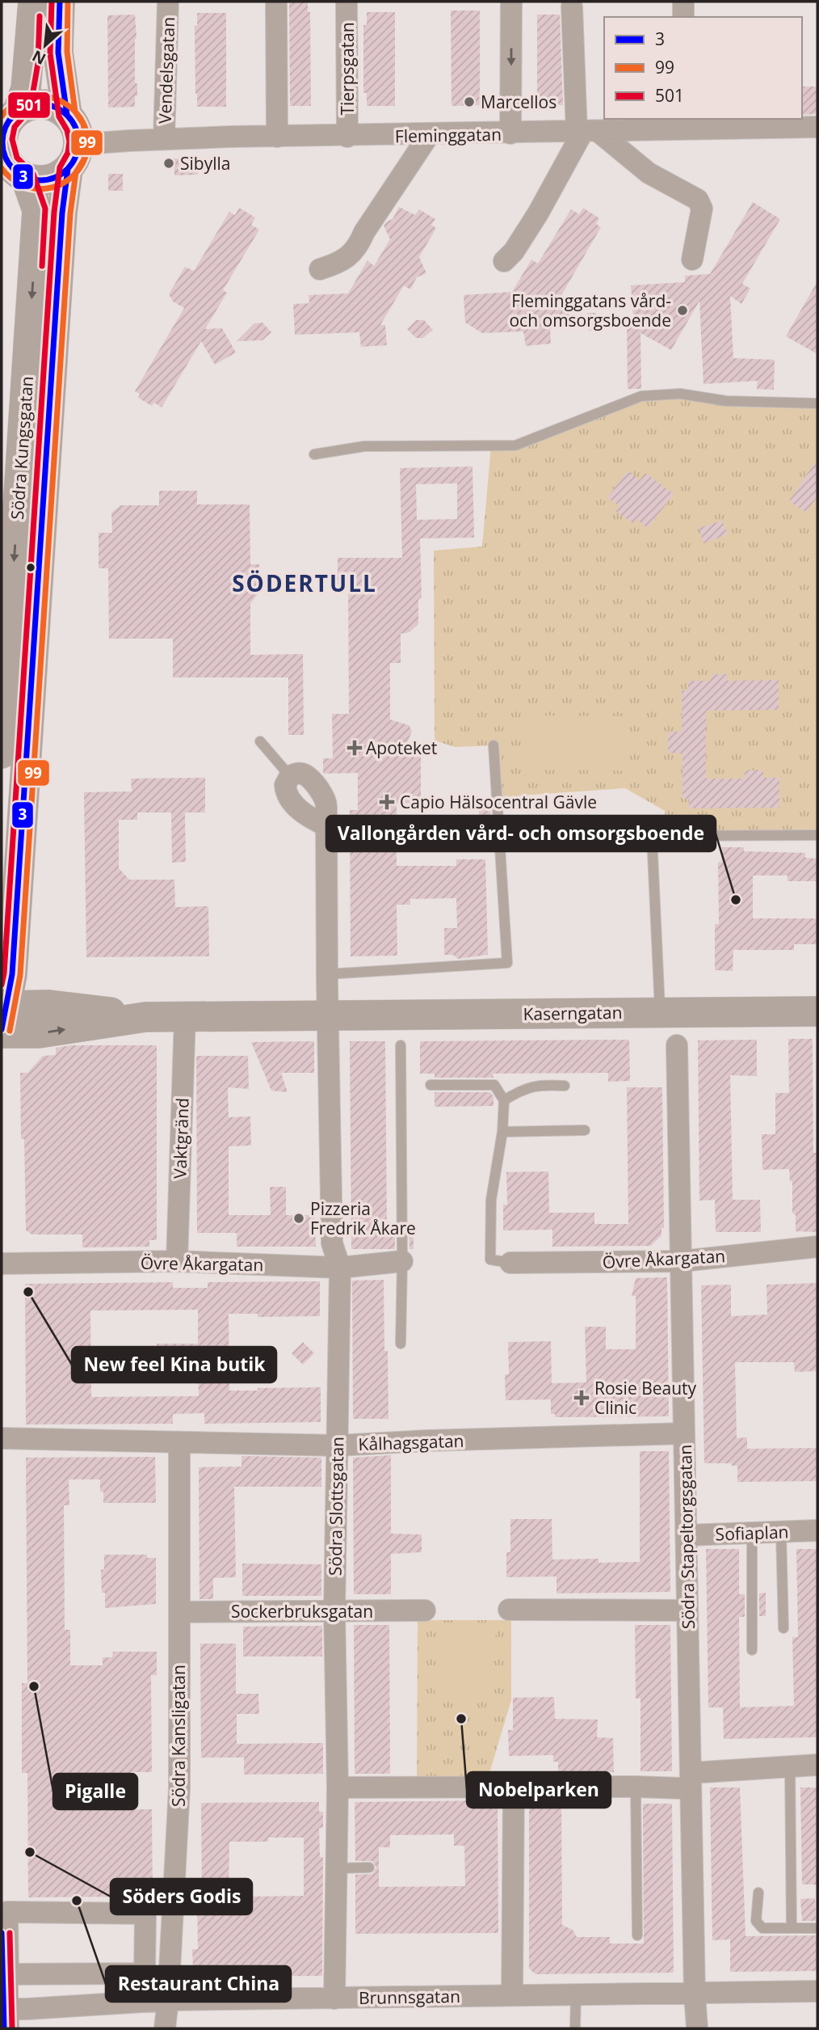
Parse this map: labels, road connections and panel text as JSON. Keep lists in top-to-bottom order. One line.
{"streets":{"main road":["Södra Kungsgatan","Kaserngatan"],"street":["Tierpsgatan","Vendelsgatan","Fleminggatan","Vaktgränd","Övre Åkargatan","Kålhagsgatan","Södra Slottsgatan","Sofiaplan","Södra Stapeltorgsgatan","Sockerbruksgatan","Södra Kansligatan","Brunnsgatan"]},"crossings":[["Tierpsgatan","Fleminggatan"],["Vendelsgatan","Fleminggatan"],["Fleminggatan","Södra Kungsgatan"],["Södra Kungsgatan","Kaserngatan"],["Kaserngatan","Vaktgränd"],["Kaserngatan","Södra Slottsgatan"],["Vaktgränd","Övre Åkargatan"],["Övre Åkargatan","Södra Slottsgatan"],["Övre Åkargatan","Södra Stapeltorgsgatan"],["Kålhagsgatan","Södra Slottsgatan"],["Kålhagsgatan","Södra Stapeltorgsgatan"],["Kålhagsgatan","Södra Kansligatan"],["Södra Slottsgatan","Sockerbruksgatan"],["Södra Slottsgatan","Brunnsgatan"],["Sofiaplan","Södra Stapeltorgsgatan"],["Södra Stapeltorgsgatan","Brunnsgatan"],["Sockerbruksgatan","Södra Kansligatan"],["Södra Kansligatan","Brunnsgatan"]],"districts":["SÖDERTULL"],"places":{"other":["Marcellos","Sibylla","Fleminggatans vård- och omsorgsboende","Vallongården vård- och omsorgsboende","Pizzeria Fredrik Åkare","New feel Kina butik","Pigalle","Nobelparken","Söders Godis","Restaurant China"],"health":["Apoteket","Capio Hälsocentral Gävle","Rosie Beauty Clinic"]},"lines":["transit line 3","transit line 99","transit line 501"],"legend":["3","99","501"],"north":"bottom left"}
